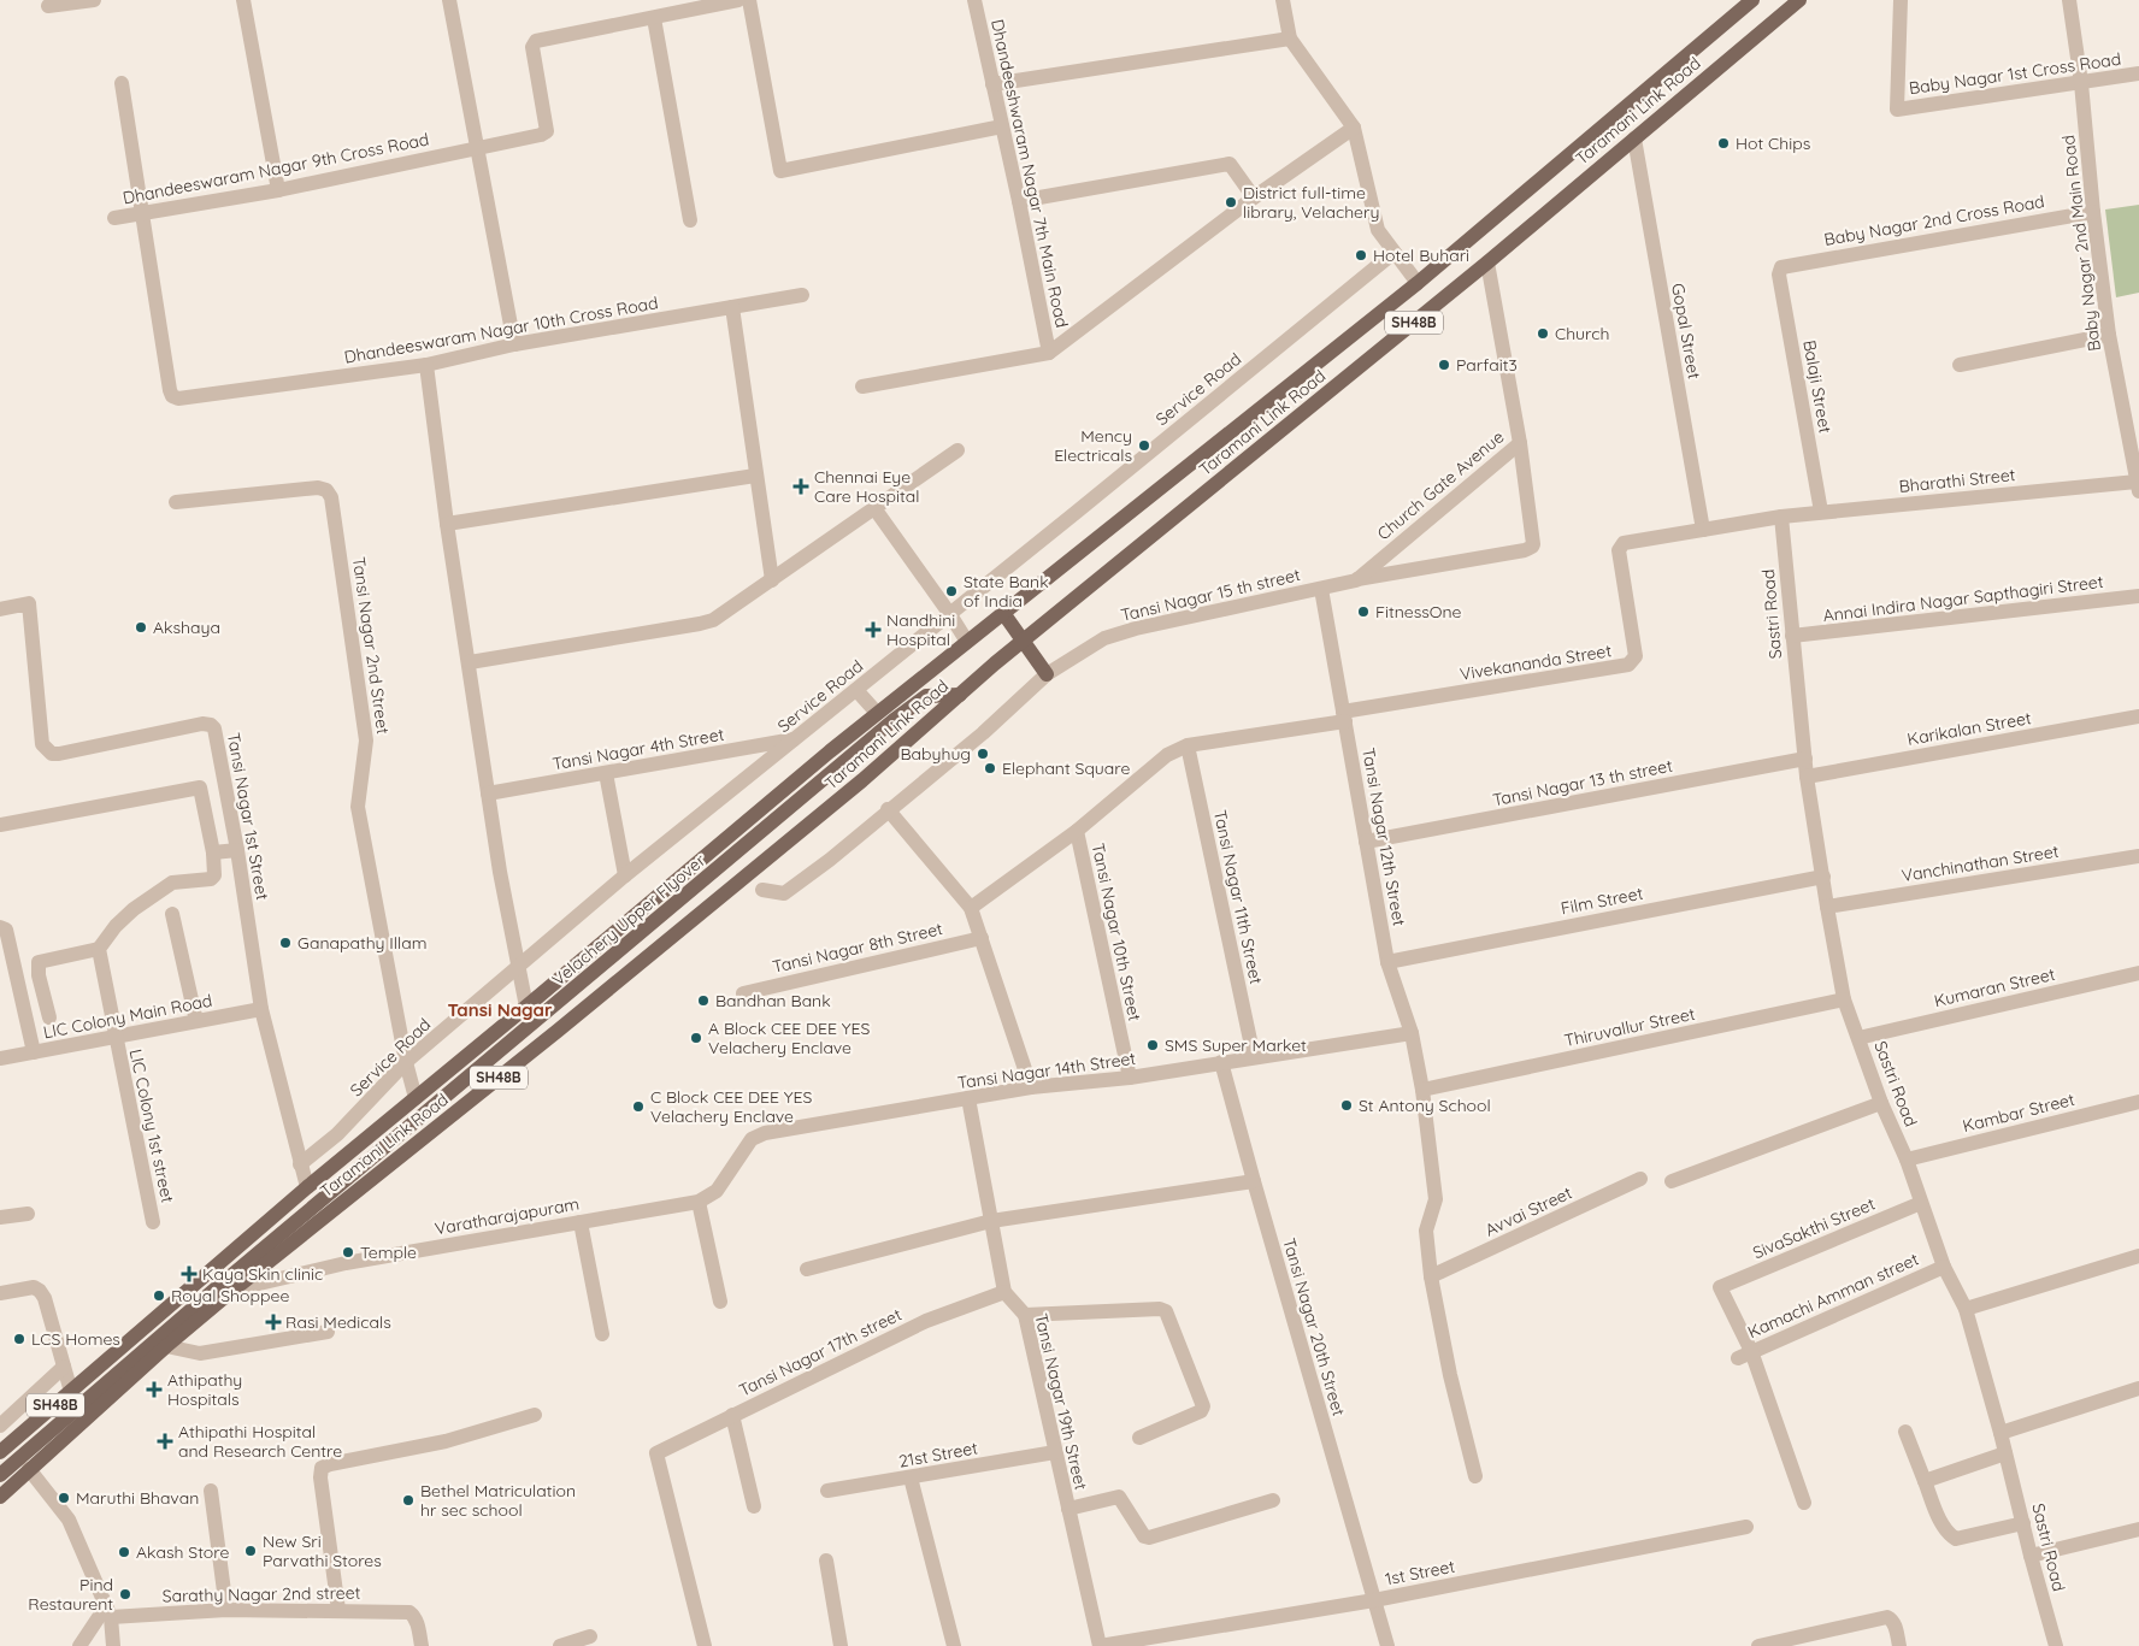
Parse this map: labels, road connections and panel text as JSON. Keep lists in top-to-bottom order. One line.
{"streets":{"main road":["Taramani Link Road","SH48B","Velachery Upper Flyover"],"street":["Baby Nagar 1st Cross Road","Dhandeeswaram Nagar 9th Cross Road","Dhandeeshwaram Nagar 7th Main Road","Baby Nagar 2nd Cross Road","Baby Nagar 2nd Main Road","Dhandeeswaram Nagar 10th Cross Road","Gopal Street","Balaji Street","Service Road","Bharathi Street","Church Gate Avenue","Tansi Nagar 15 th street","Annai Indira Nagar Sapthagiri Street","Sastri Road","Tansi Nagar 2nd Street","Vivekananda Street","Karikalan Street","Tansi Nagar 4th Street","Tansi Nagar 13 th street","Tansi Nagar 1st Street","Tansi Nagar 12th Street","Vanchinathan Street","Tansi Nagar 11th Street","Film Street","Tansi Nagar 10th Street","Tansi Nagar 8th Street","Kumaran Street","LIC Colony Main Road","Thiruvallur Street","Tansi Nagar 14th Street","Kambar Street","LIC Colony 1st street","Avvai Street","Varatharajapuram","SivaSakthi Street","Kamachi Amman street","Tansi Nagar 20th Street","Tansi Nagar 17th street","Tansi Nagar 19th Street","21st Street","1st Street","Sarathy Nagar 2nd street"]},"crossings":[["Baby Nagar 1st Cross Road","Baby Nagar 2nd Main Road"],["Taramani Link Road","Gopal Street"],["Taramani Link Road","Church Gate Avenue"],["Taramani Link Road","Tansi Nagar 2nd Street"],["Taramani Link Road","Tansi Nagar 1st Street"],["Taramani Link Road","Velachery Upper Flyover"],["Taramani Link Road","Varatharajapuram"],["Dhandeeswaram Nagar 9th Cross Road","Dhandeeswaram Nagar 10th Cross Road"],["Baby Nagar 2nd Cross Road","Baby Nagar 2nd Main Road"],["Baby Nagar 2nd Cross Road","Balaji Street"],["Baby Nagar 2nd Main Road","Bharathi Street"],["Gopal Street","Vivekananda Street"],["Balaji Street","Bharathi Street"],["Service Road","Tansi Nagar 2nd Street"],["Service Road","Tansi Nagar 4th Street"],["Service Road","Tansi Nagar 1st Street"],["Bharathi Street","Sastri Road"],["Bharathi Street","Vivekananda Street"],["Church Gate Avenue","Tansi Nagar 15 th street"],["Church Gate Avenue","Tansi Nagar 12th Street"],["Tansi Nagar 15 th street","Tansi Nagar 12th Street"],["Annai Indira Nagar Sapthagiri Street","Sastri Road"],["Sastri Road","Vivekananda Street"],["Sastri Road","Karikalan Street"],["Sastri Road","Tansi Nagar 13 th street"],["Sastri Road","Vanchinathan Street"],["Sastri Road","Film Street"],["Sastri Road","Kumaran Street"],["Sastri Road","Thiruvallur Street"],["Sastri Road","Kambar Street"],["Sastri Road","SivaSakthi Street"],["Sastri Road","Kamachi Amman street"],["Vivekananda Street","Tansi Nagar 12th Street"],["Tansi Nagar 13 th street","Tansi Nagar 12th Street"],["Tansi Nagar 1st Street","LIC Colony Main Road"],["Tansi Nagar 12th Street","Film Street"],["Tansi Nagar 12th Street","Thiruvallur Street"],["Tansi Nagar 12th Street","Tansi Nagar 14th Street"],["Tansi Nagar 12th Street","Avvai Street"],["Tansi Nagar 11th Street","Tansi Nagar 14th Street"],["Tansi Nagar 10th Street","Tansi Nagar 14th Street"],["LIC Colony Main Road","LIC Colony 1st street"],["Tansi Nagar 14th Street","Varatharajapuram"],["Tansi Nagar 14th Street","Tansi Nagar 20th Street"],["SivaSakthi Street","Kamachi Amman street"],["Tansi Nagar 20th Street","1st Street"],["Tansi Nagar 17th street","Tansi Nagar 19th Street"],["Tansi Nagar 19th Street","21st Street"],["Tansi Nagar 19th Street","1st Street"]],"districts":["Tansi Nagar"],"places":{"other":["Hot Chips","District full-time library, Velachery","Hotel Buhari","Church","Parfait3","Mency Electricals","State Bank of India","FitnessOne","Akshaya","Babyhug","Elephant Square","Ganapathy Illam","Bandhan Bank","A Block CEE DEE YES Velachery Enclave","SMS Super Market","St Antony School","C Block CEE DEE YES Velachery Enclave","Temple","Royal Shoppee","LCS Homes","Maruthi Bhavan","Bethel Matriculation hr sec school","New Sri Parvathi Stores","Akash Store","Pind Restaurent"],"health":["Chennai Eye Care Hospital","Nandhini Hospital","Kaya Skin clinic","Rasi Medicals","Athipathy Hospitals","Athipathi Hospital and Research Centre"]}}
